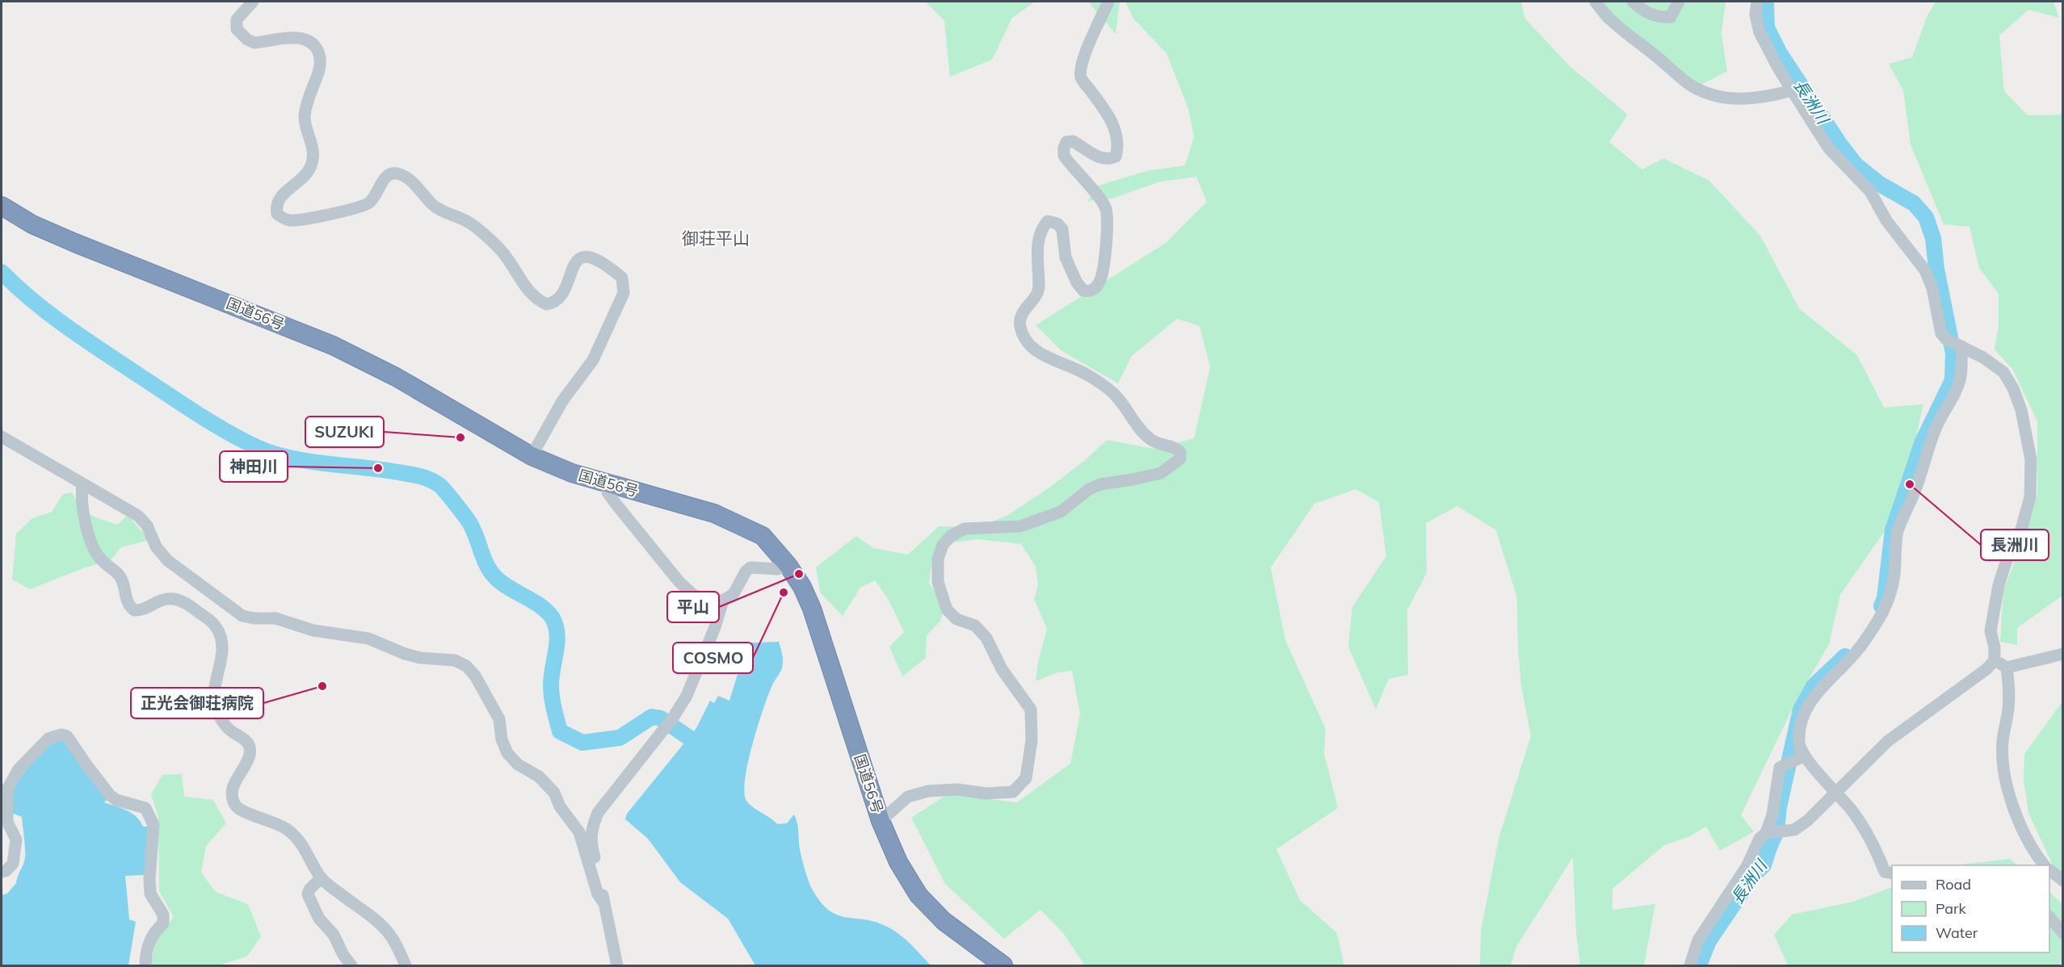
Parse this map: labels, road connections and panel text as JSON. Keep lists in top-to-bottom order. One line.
{"streets":{"highway":["国道56号"]},"districts":["御荘平山"],"water":["長洲川"],"places":["SUZUKI","神田川","長洲川","平山","COSMO","正光会御荘病院"],"legend":["Road","Park","Water"]}
